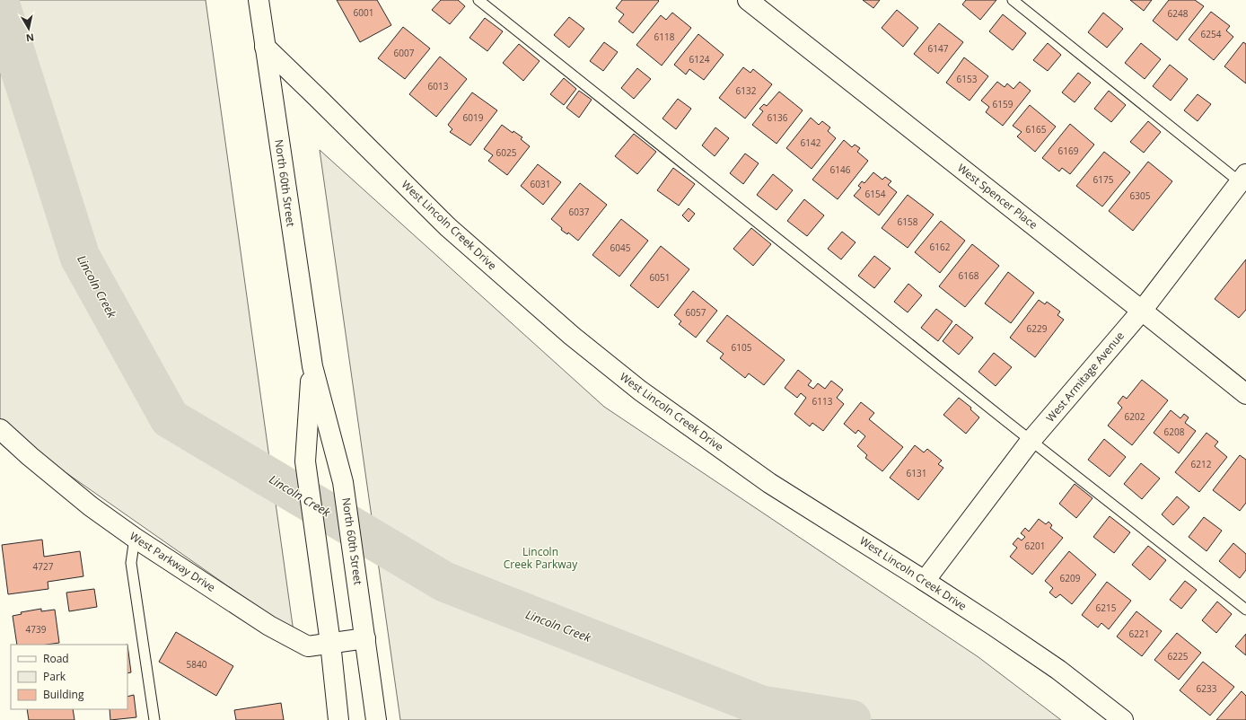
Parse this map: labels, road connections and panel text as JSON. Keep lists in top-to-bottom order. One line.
{"streets":{"street":["North 60th Street","West Spencer Place","West Lincoln Creek Drive","West Armitage Avenue","West Parkway Drive"]},"crossings":[["North 60th Street","West Lincoln Creek Drive"],["North 60th Street","West Parkway Drive"],["West Spencer Place","West Armitage Avenue"],["West Lincoln Creek Drive","West Armitage Avenue"]],"water":["Lincoln Creek"],"parks":["Lincoln Creek Parkway"],"house_numbers":["6001","6248","6254","6118","6147","6007","6124","6153","6013","6132","6159","6019","6136","6165","6142","6169","6025","6146","6175","6031","6154","6305","6037","6158","6162","6045","6168","6051","6057","6229","6105","6113","6202","6208","6212","6131","6201","4727","6209","6215","4739","6221","6225","5840","6233"],"legend":["Road","Park","Building"],"north":"bottom"}
